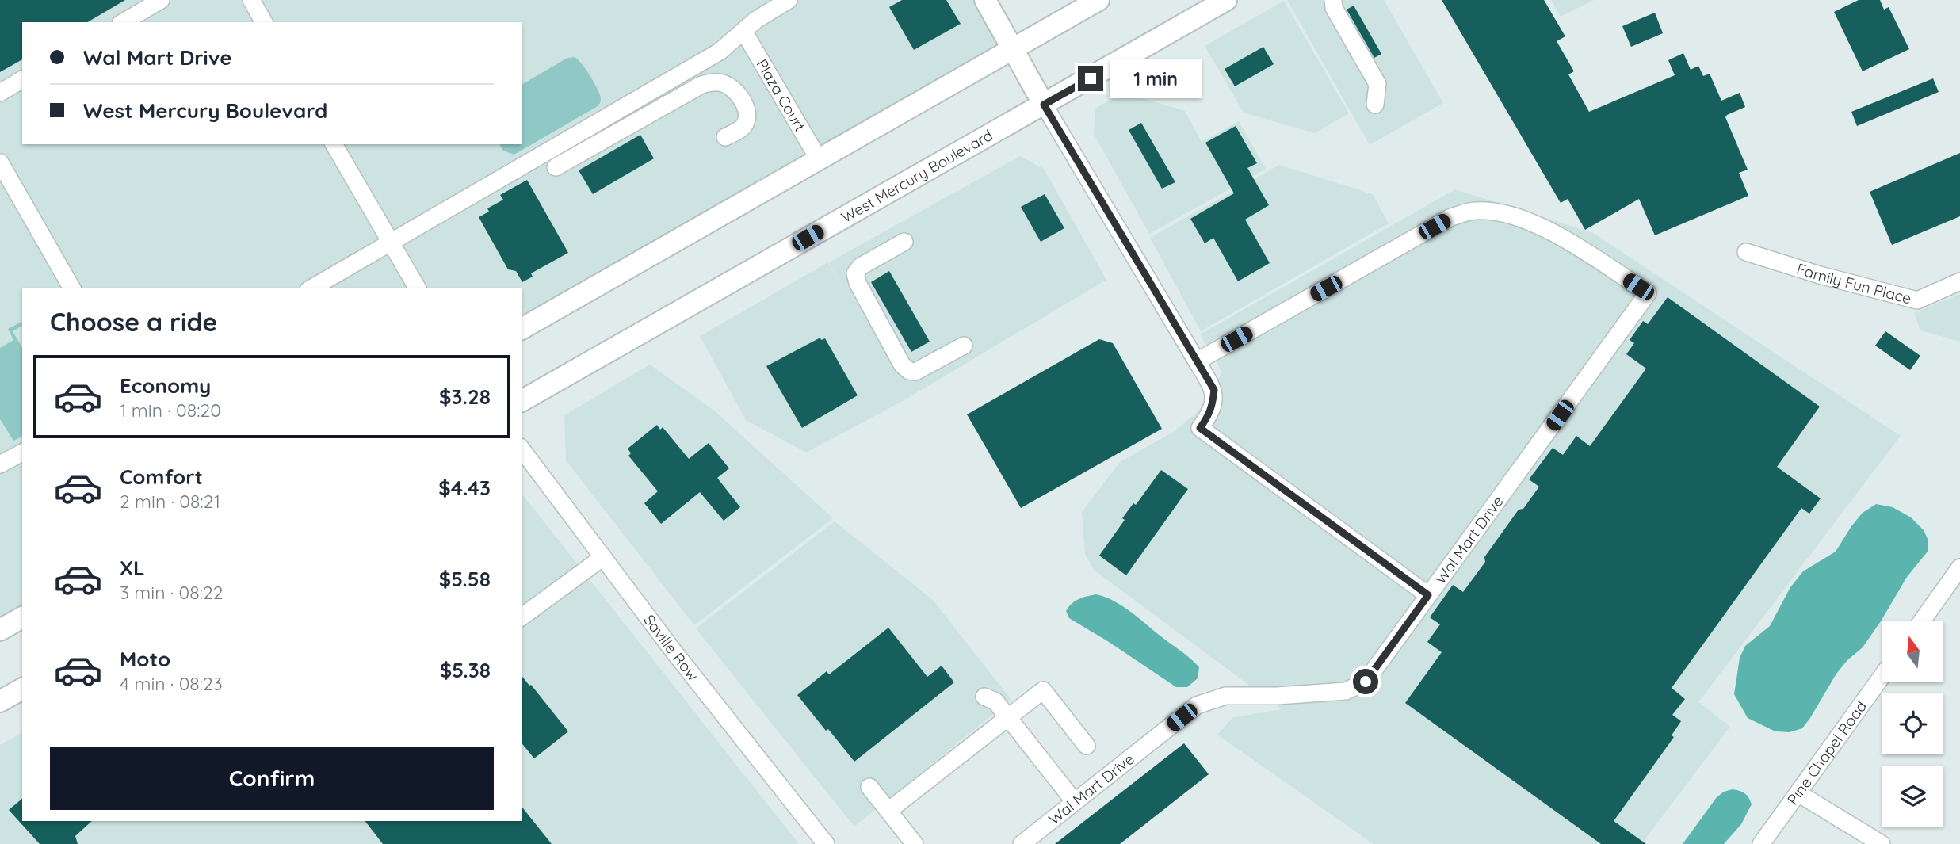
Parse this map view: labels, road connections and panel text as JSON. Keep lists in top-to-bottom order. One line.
{"streets":{"main road":["West Mercury Boulevard"],"street":["Plaza Court","Family Fun Place","Wal Mart Drive","Saville Row","Pine Chapel Road"]},"north":"top","page":{"banner":["Wal Mart Drive","West Mercury Boulevard"],"bubble":"1 min","heading":"Choose a ride","list":[{"name":"Economy","note":"1 min · 08:20","value":"$3.28"},{"name":"Comfort","note":"2 min · 08:21","value":"$4.43"},{"name":"XL","note":"3 min · 08:22","value":"$5.58"},{"name":"Moto","note":"4 min · 08:23","value":"$5.38"}],"buttons":"Confirm"}}
